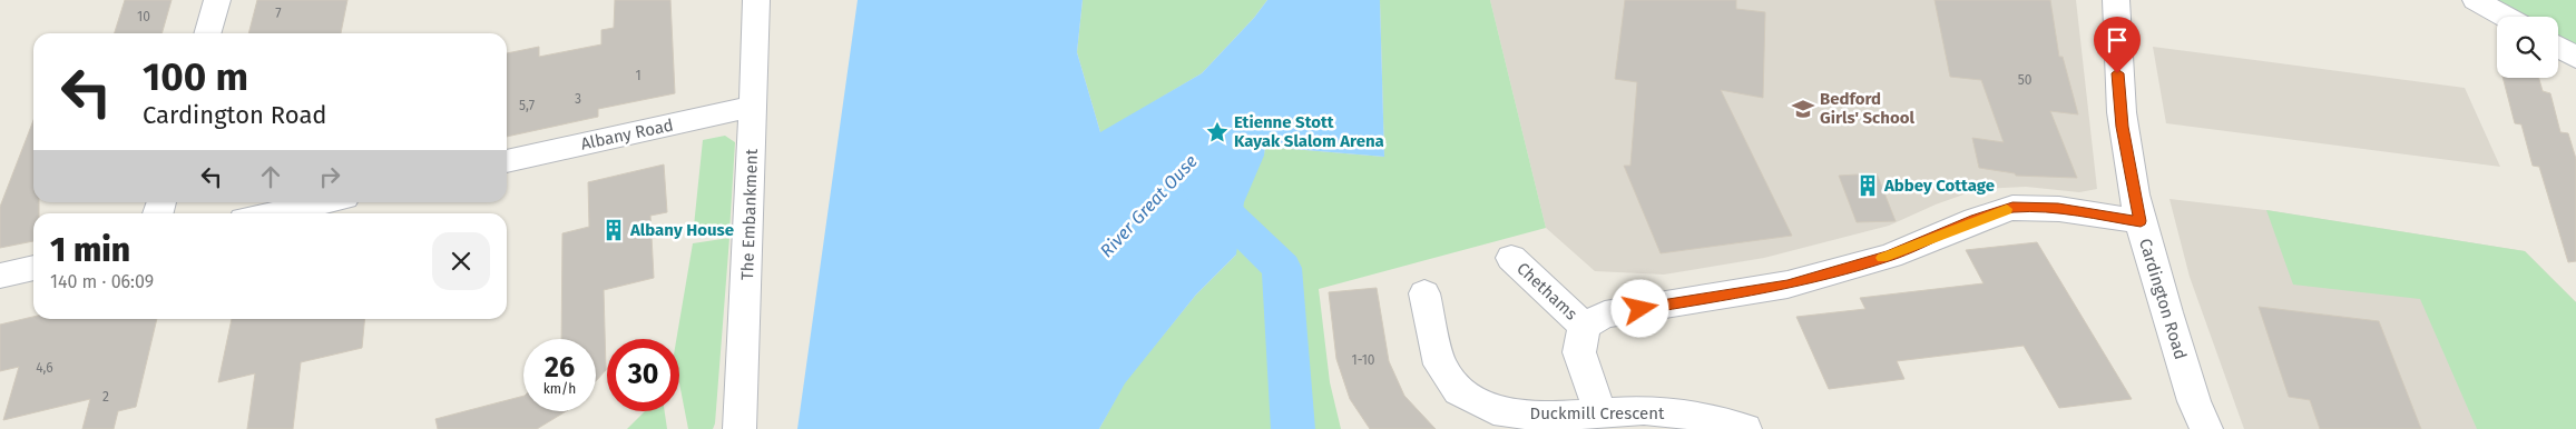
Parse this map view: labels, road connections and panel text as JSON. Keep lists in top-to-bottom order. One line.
{"streets":{"street":["Albany Road","The Embankment","Chethams","Cardington Road","Duckmill Crescent"]},"crossings":[["Albany Road","The Embankment"],["Chethams","Cardington Road"],["Chethams","Duckmill Crescent"]],"water":["River Great Ouse"],"places":{"school or university":["Bedford Girls' School"],"place":["Etienne Stott Kayak Slalom Arena"],"building":["Abbey Cottage","Albany House"]},"house_numbers":["7","10","1","50","3","5,7","1-10","4,6","2"],"page":{"turn":["100 m","Cardington Road"],"heading":["1 min","140 m · 06:09"],"speed":"26 km/h","limit":"30"}}
